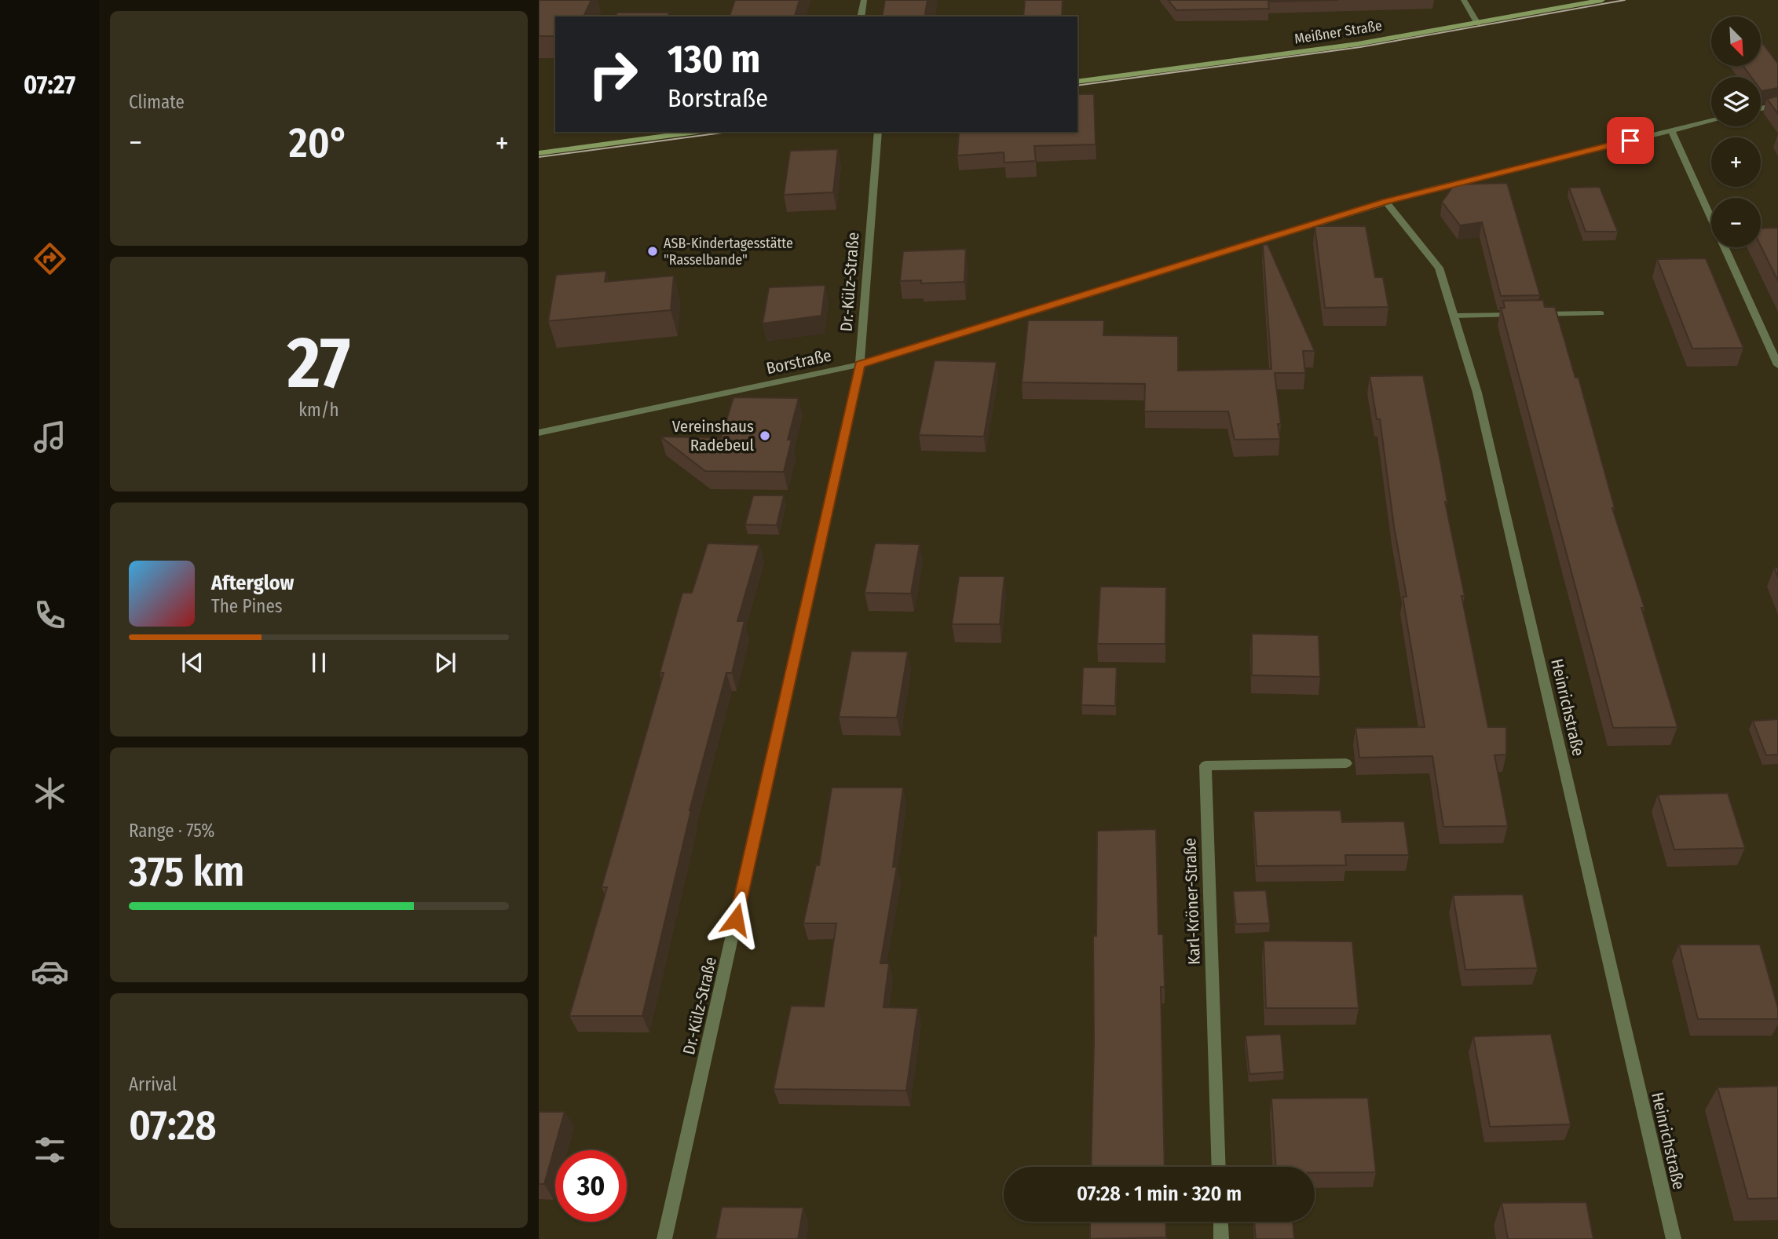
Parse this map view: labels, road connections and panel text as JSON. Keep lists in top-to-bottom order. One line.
{"streets":{"main road":["Meißner Straße"],"street":["Dr.-Külz-Straße","Borstraße","Heinrichstraße","Karl-Kröner-Straße"]},"crossings":[["Dr.-Külz-Straße","Borstraße"],["Borstraße","Heinrichstraße"]],"places":["ASB-Kindertagesstätte \"Rasselbande\"","Vereinshaus Radebeul"],"north":"bottom right","page":{"tabs":"07:27","tile":["Climate",["27","km/h"],["Range · 75%","375 km"],["Arrival","07:28"]],"map_buttons":["+","−"],"turn":["130 m","Borstraße"],"heat":["−","20°","+"],"song":["Afterglow","The Pines"],"limit":"30","trip":"07:28 · 1 min · 320 m"}}
